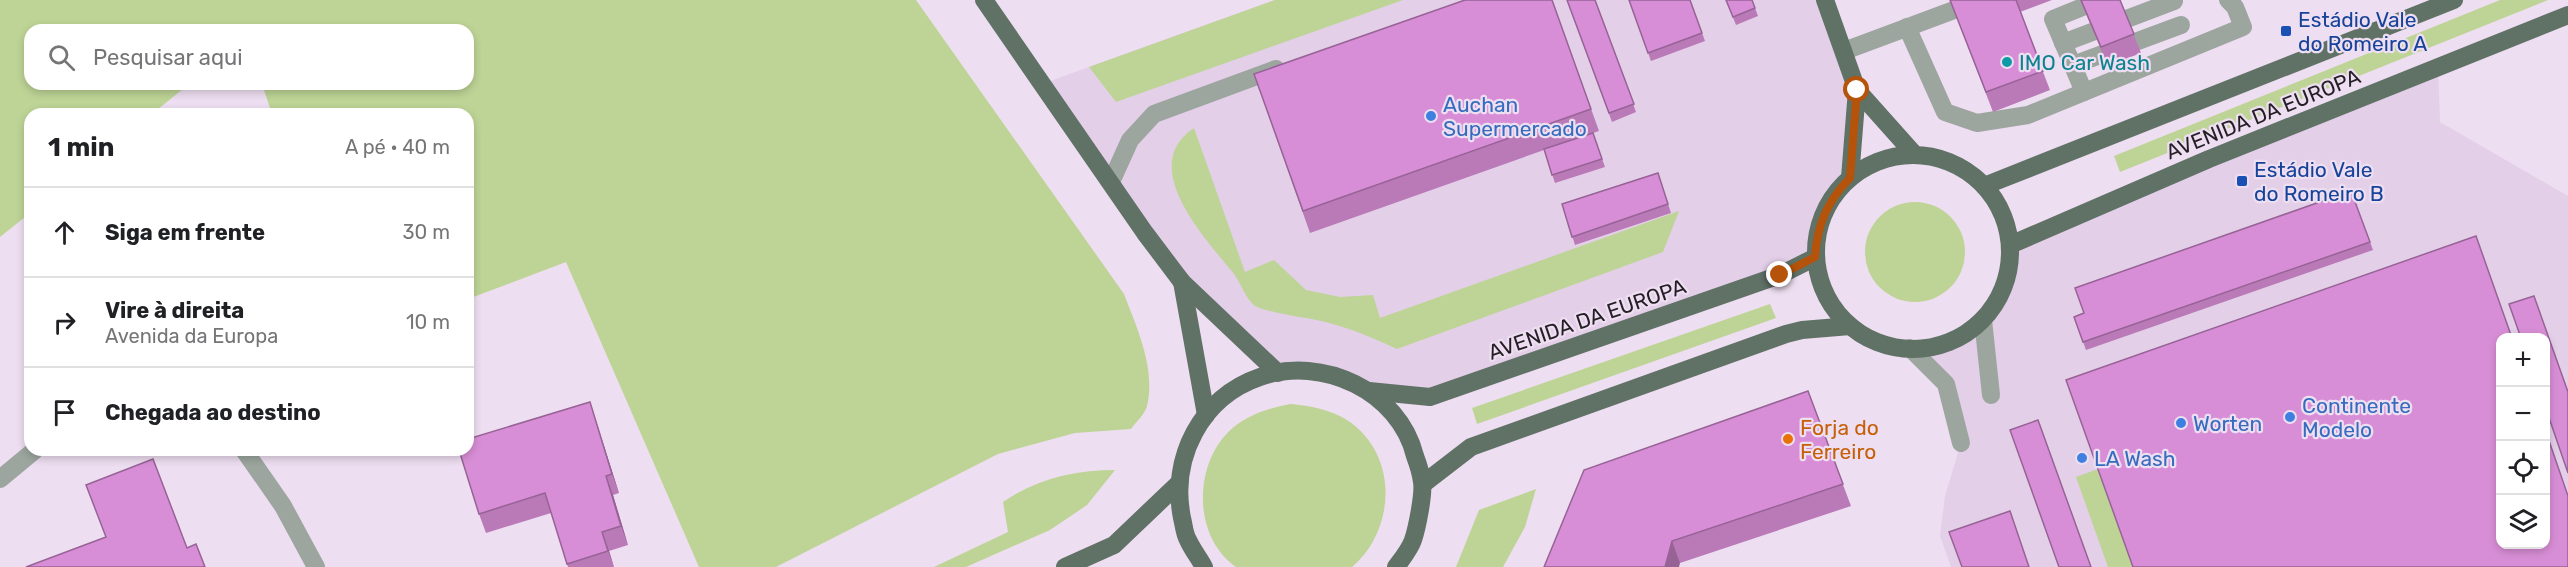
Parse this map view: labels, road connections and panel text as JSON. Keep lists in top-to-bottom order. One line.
{"streets":{"main road":["AVENIDA DA EUROPA"]},"places":{"transit":["Estádio Vale do Romeiro A","Estádio Vale do Romeiro B"],"other":["IMO Car Wash","Auchan Supermercado","Continente Modelo","Worten","Forja do Ferreiro","LA Wash"]},"page":{"search":"Pesquisar aqui","heading":["1 min","A pé · 40 m"],"list":[["Siga em frente","30 m"],["Vire à direita","Avenida da Europa","10 m"],"Chegada ao destino"],"map_buttons":["+","−"]}}
